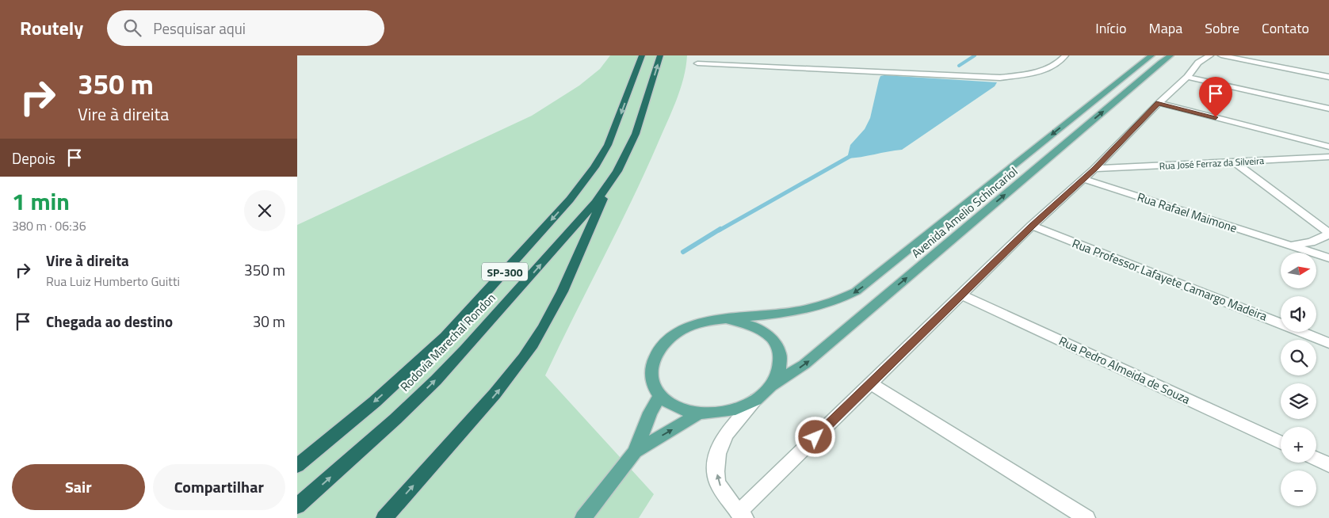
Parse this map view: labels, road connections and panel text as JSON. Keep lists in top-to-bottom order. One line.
{"streets":{"highway":["SP-300","Rodovia Marechal Rondon"],"main road":["Avenida Amelio Schincariol"],"street":["Rua José Ferraz da Silveira","Rua Rafael Maimone","Rua Professor Lafayete Camargo Madeira","Rua Pedro Almeida de Souza"]},"north":"right","page":{"header":"Routely","search":"Pesquisar aqui","nav":["Início","Mapa","Sobre","Contato"],"turn":["350 m","Vire à direita"],"then":"Depois","heading":["1 min","380 m · 06:36"],"list":[{"name":"Vire à direita","note":"Rua Luiz Humberto Guitti","value":"350 m"},{"name":"Chegada ao destino","value":"30 m"}],"map_buttons":["+","−"],"buttons":["Sair","Compartilhar"]}}
